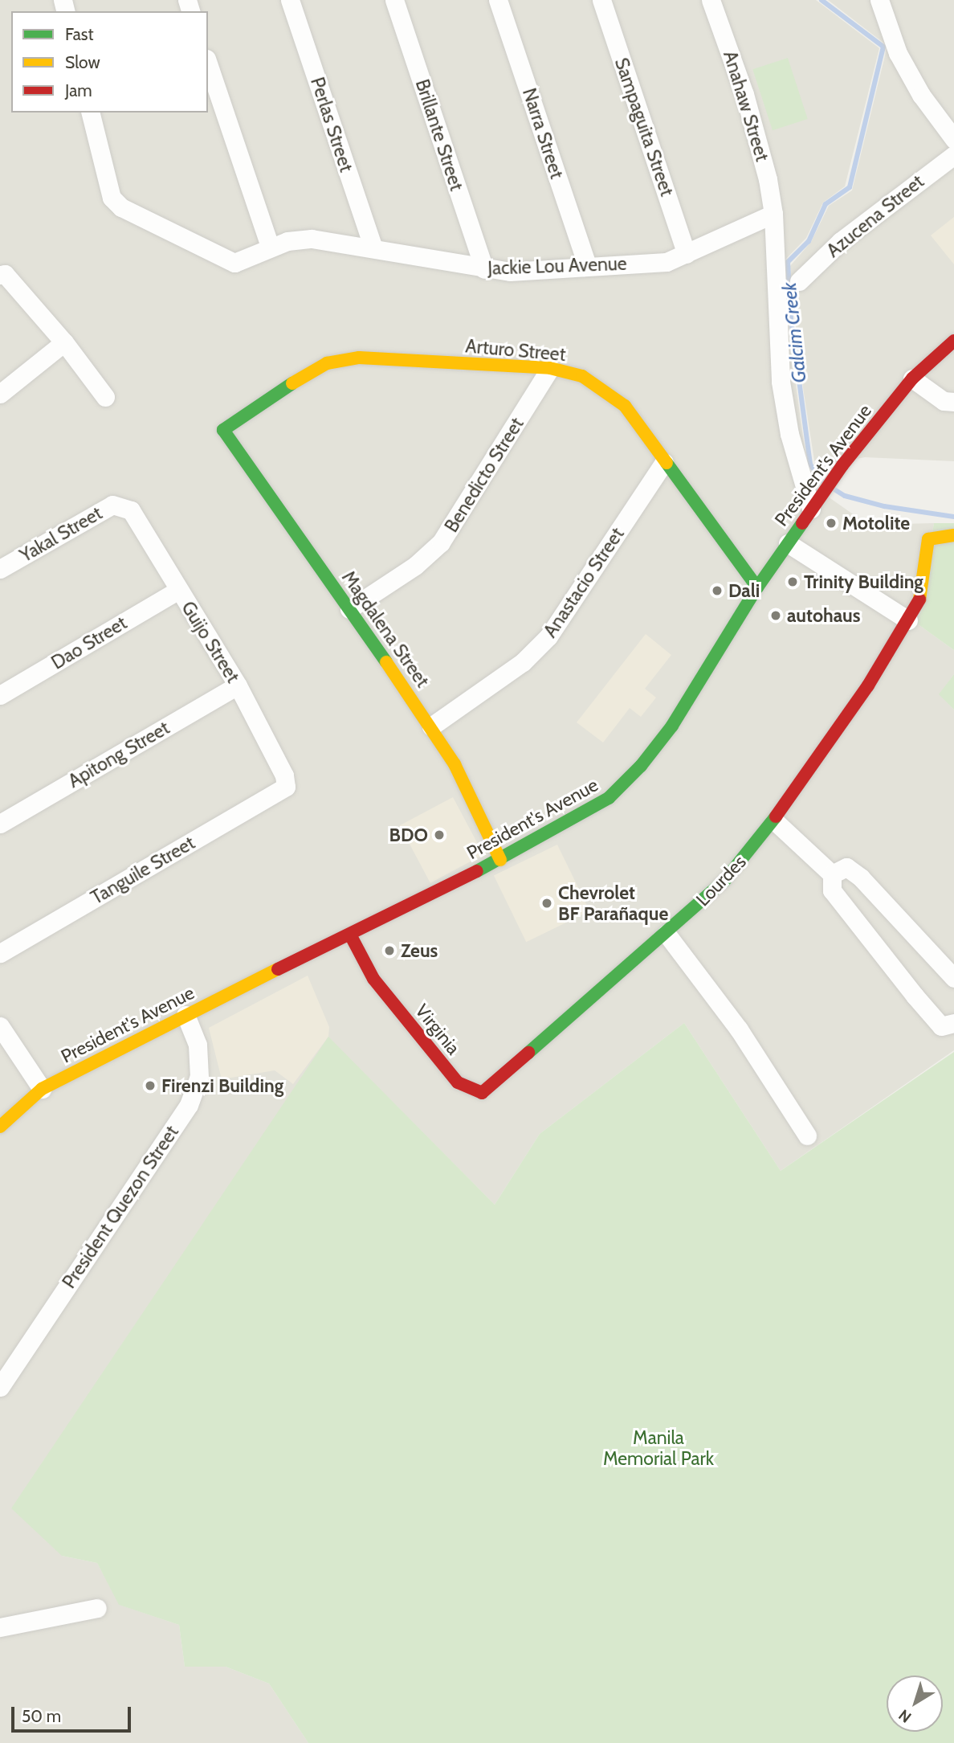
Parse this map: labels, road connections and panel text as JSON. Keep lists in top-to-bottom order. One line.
{"streets":{"street":["Anahaw Street","Perlas Street","Sampaguita Street","Narra Street","Brillante Street","Azucena Street","Jackie Lou Avenue","Arturo Street","President's Avenue","Benedicto Street","Yakal Street","Anastacio Street","Magdalena Street","Guijo Street","Dao Street","Apitong Street","Tanguile Street","Lourdes","Virginia","President Quezon Street"]},"crossings":[["Anahaw Street","Jackie Lou Avenue"],["Perlas Street","Jackie Lou Avenue"],["Sampaguita Street","Jackie Lou Avenue"],["Narra Street","Jackie Lou Avenue"],["Brillante Street","Jackie Lou Avenue"],["Arturo Street","President's Avenue"],["Arturo Street","Benedicto Street"],["Arturo Street","Anastacio Street"],["Arturo Street","Magdalena Street"],["President's Avenue","Magdalena Street"],["President's Avenue","Virginia"],["President's Avenue","President Quezon Street"],["Benedicto Street","Magdalena Street"],["Yakal Street","Guijo Street"],["Anastacio Street","Magdalena Street"],["Guijo Street","Dao Street"],["Guijo Street","Apitong Street"],["Guijo Street","Tanguile Street"],["Lourdes","Virginia"]],"water":["Galcim Creek"],"parks":["Manila Memorial Park"],"places":["Motolite","Trinity Building","Dali","autohaus","BDO","Chevrolet BF Parañaque","Zeus","Firenzi Building"],"legend":["Fast","Slow","Jam"],"scale_bar":"50 m","north":"bottom left"}
